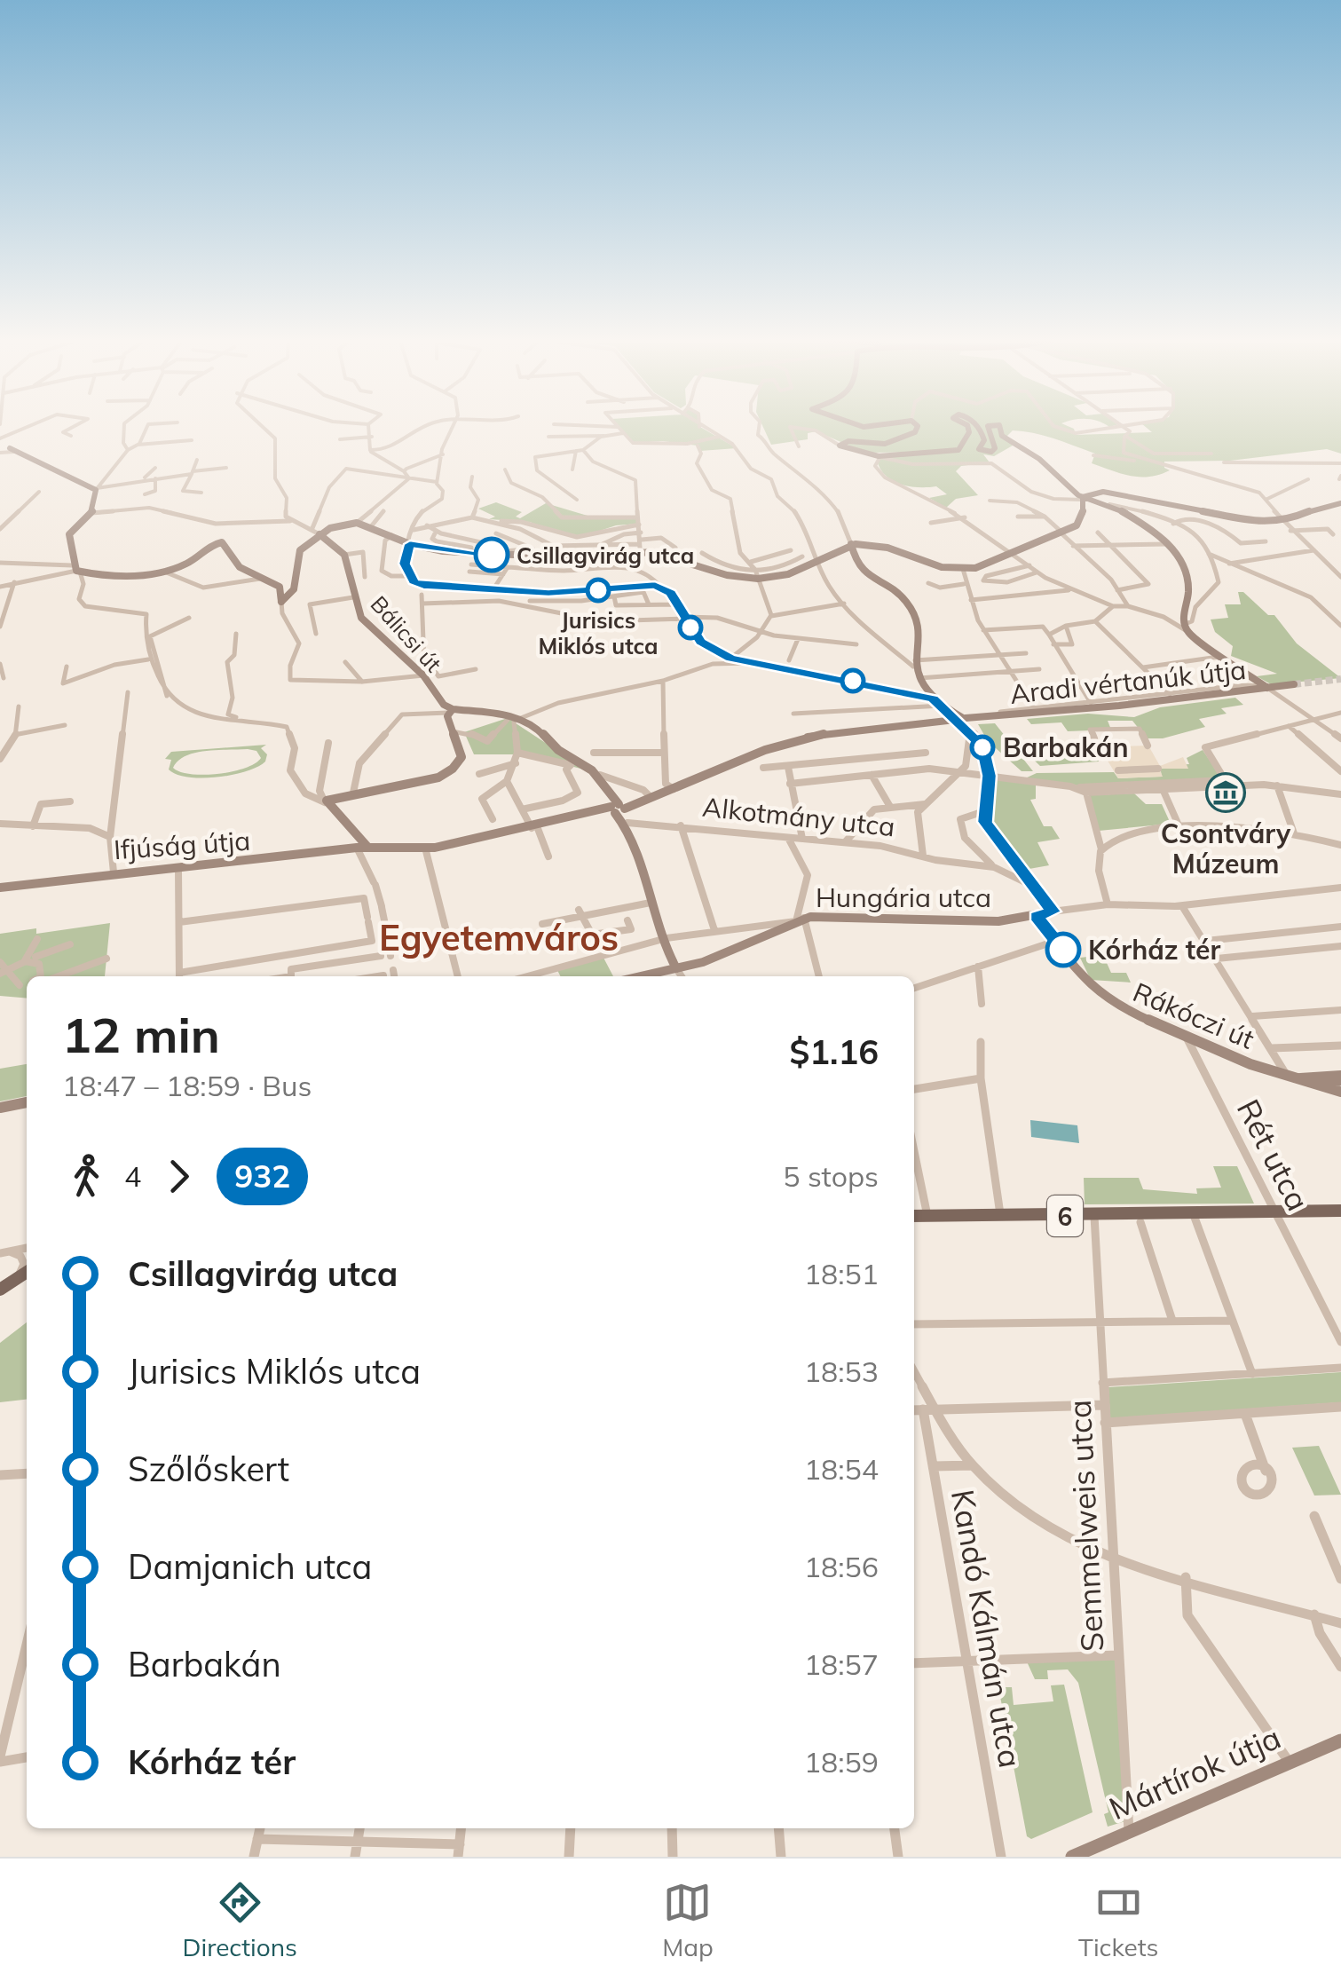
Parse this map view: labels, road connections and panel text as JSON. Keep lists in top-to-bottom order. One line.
{"streets":{"main road":["6"],"street":["Bálicsi út","Aradi vértanúk útja","Alkotmány utca","Ifjúság útja","Hungária utca","Rákóczi út","Rét utca","Semmelweis utca","Kandó Kálmán utca","Mártírok útja"]},"crossings":[["Rákóczi út","Rét utca"],["Rét utca","6"],["6","Semmelweis utca"],["Semmelweis utca","Mártírok útja"]],"districts":["Egyetemváros"],"places":{"other":["Csillagvirág utca","Jurisics Miklós utca","Barbakán","Kórház tér"],"museum":["Csontváry Múzeum"]},"lines":["bus line 932"],"page":{"heading":["12 min","18:47 – 18:59 · Bus","$1.16"],"legs":["4","932","5 stops"],"list":[{"name":"Csillagvirág utca","value":"18:51"},{"name":"Jurisics Miklós utca","value":"18:53"},{"name":"Szőlőskert","value":"18:54"},{"name":"Damjanich utca","value":"18:56"},{"name":"Barbakán","value":"18:57"},{"name":"Kórház tér","value":"18:59"}],"tabs":["Directions","Map","Tickets"]}}
